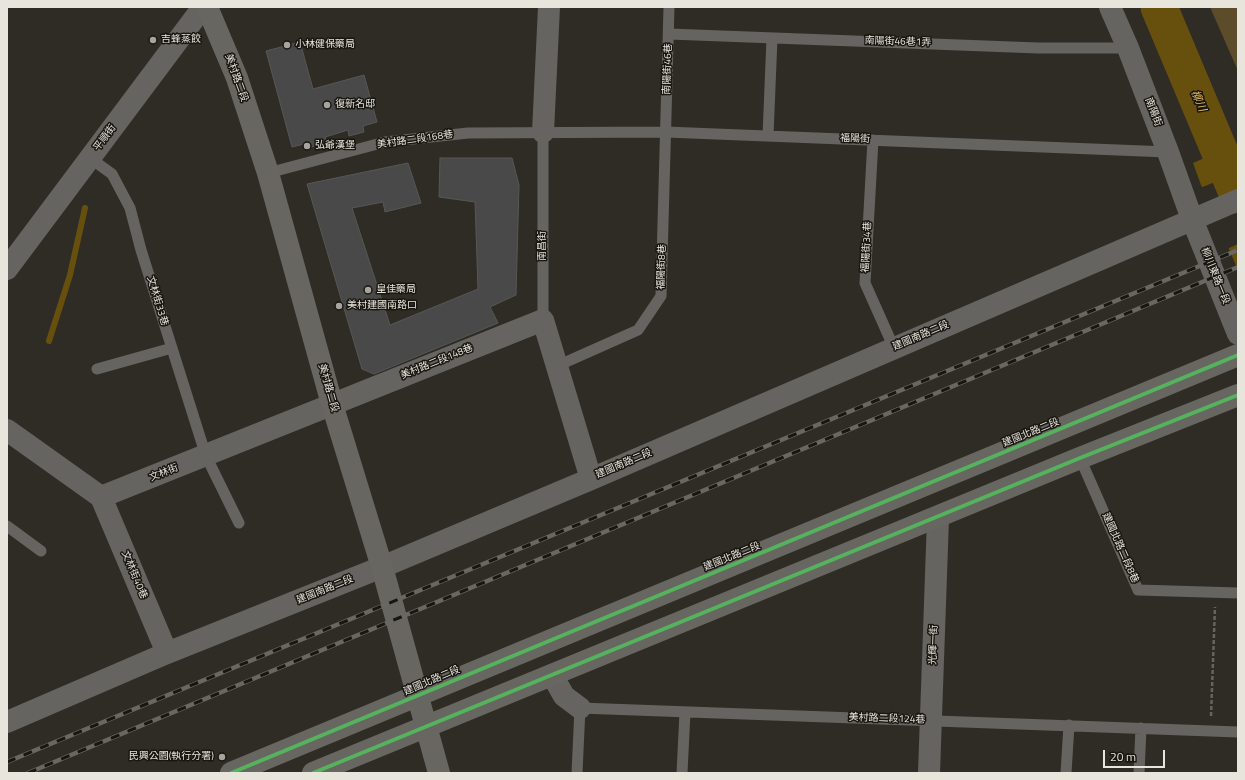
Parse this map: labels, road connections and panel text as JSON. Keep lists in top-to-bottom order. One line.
{"streets":{"street":["美村路二段","南陽街","平順街","南昌街","柳川東路一段","建國南路二段","美村路二段148巷","建國北路二段","文林街","文林街40巷","光輝一街"],"lane":["南陽街46巷1弄","南陽街46巷","福陽街","美村路二段168巷","福陽街34巷","福陽街8巷","文林街33巷","建國北路二段8巷","美村路二段124巷"]},"crossings":[["南陽街46巷1弄","南陽街46巷"],["南陽街46巷1弄","南陽街"],["南陽街46巷","福陽街"],["南陽街46巷","福陽街8巷"],["美村路二段","美村路二段168巷"],["美村路二段","建國南路二段"],["美村路二段","美村路二段148巷"],["美村路二段","建國北路二段"],["美村路二段","文林街"],["南陽街","福陽街"],["南陽街","柳川東路一段"],["南陽街","建國南路二段"],["平順街","文林街33巷"],["福陽街","美村路二段168巷"],["福陽街","南昌街"],["福陽街","福陽街34巷"],["福陽街","福陽街8巷"],["美村路二段168巷","南昌街"],["南昌街","福陽街8巷"],["南昌街","建國南路二段"],["南昌街","美村路二段148巷"],["福陽街34巷","建國南路二段"],["柳川東路一段","建國南路二段"],["文林街33巷","文林街"],["建國南路二段","文林街40巷"],["美村路二段148巷","文林街"],["文林街","文林街40巷"],["光輝一街","美村路二段124巷"]],"water":["柳川"],"places":["吉蜂蒸餃","小林健保藥局","復新名邸","弘爺漢堡","皇佳藥局","美村建國南路口","民興公園(執行分署)"],"scale_bar":"20 m"}
